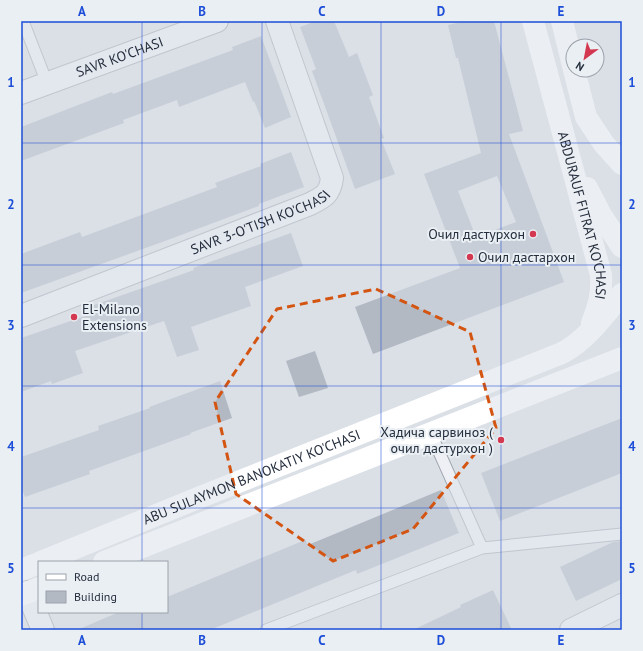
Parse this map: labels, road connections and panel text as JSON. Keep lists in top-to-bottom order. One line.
{"streets":{"main road":["ABDURAUF FITRAT KO'CHASI","ABU SULAYMON BANOKATIY KO'CHASI"],"street":["SAVR KO'CHASI","SAVR 3-O'TISH KO'CHASI"]},"crossings":[["ABDURAUF FITRAT KO'CHASI","ABU SULAYMON BANOKATIY KO'CHASI"]],"places":["Очил дастурхон","Очил дастархон","El-Milano Extensions","Хадича сарвиноз ( очил дастурхон )"],"legend":["Road","Building"],"north":"bottom left","grid":{"columns":["A","B","C","D","E"],"rows":["1","2","3","4","5"]}}
